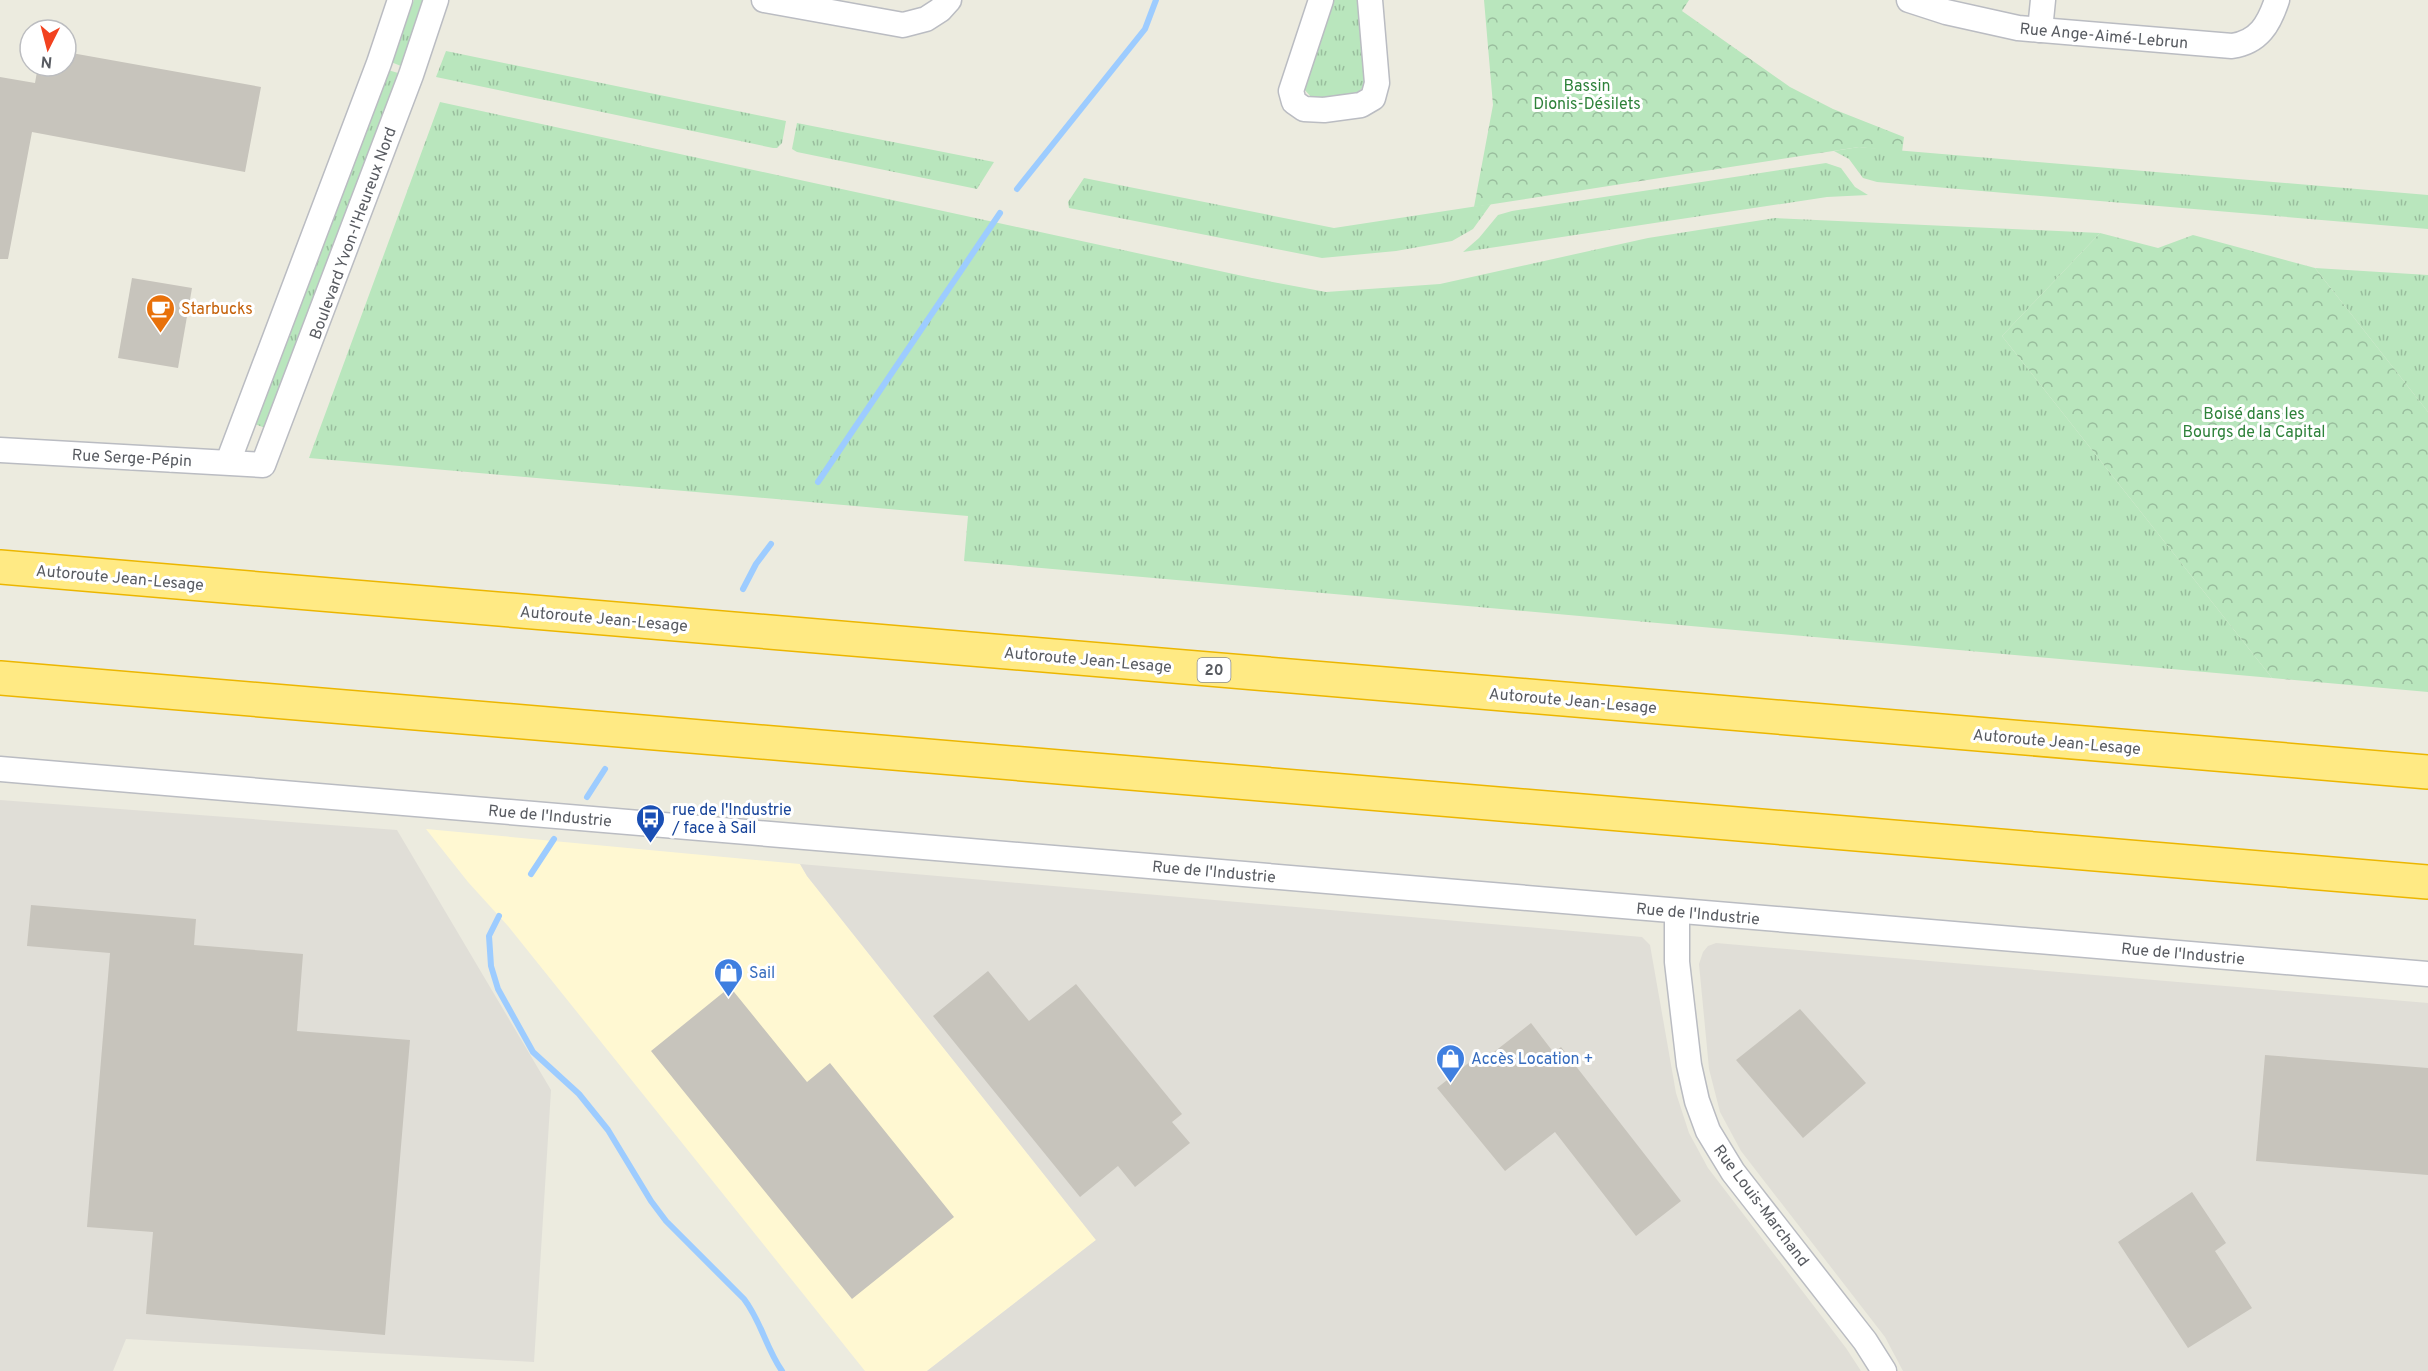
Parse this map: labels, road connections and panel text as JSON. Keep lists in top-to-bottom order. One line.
{"streets":{"highway":["Autoroute Jean-Lesage","20"],"street":["Rue Ange-Aimé-Lebrun","Boulevard Yvon-l'Heureux Nord","Rue Serge-Pépin","Rue de l'Industrie","Rue Louis-Marchand"]},"crossings":[["Boulevard Yvon-l'Heureux Nord","Rue Serge-Pépin"],["Rue de l'Industrie","Rue Louis-Marchand"]],"parks":["Bassin Dionis-Désilets","Boisé dans les Bourgs de la Capital"],"places":{"cafe":["Starbucks"],"bus stop":["rue de l'Industrie / face à Sail"],"shop":["Sail","Accès Location +"]},"north":"bottom"}
